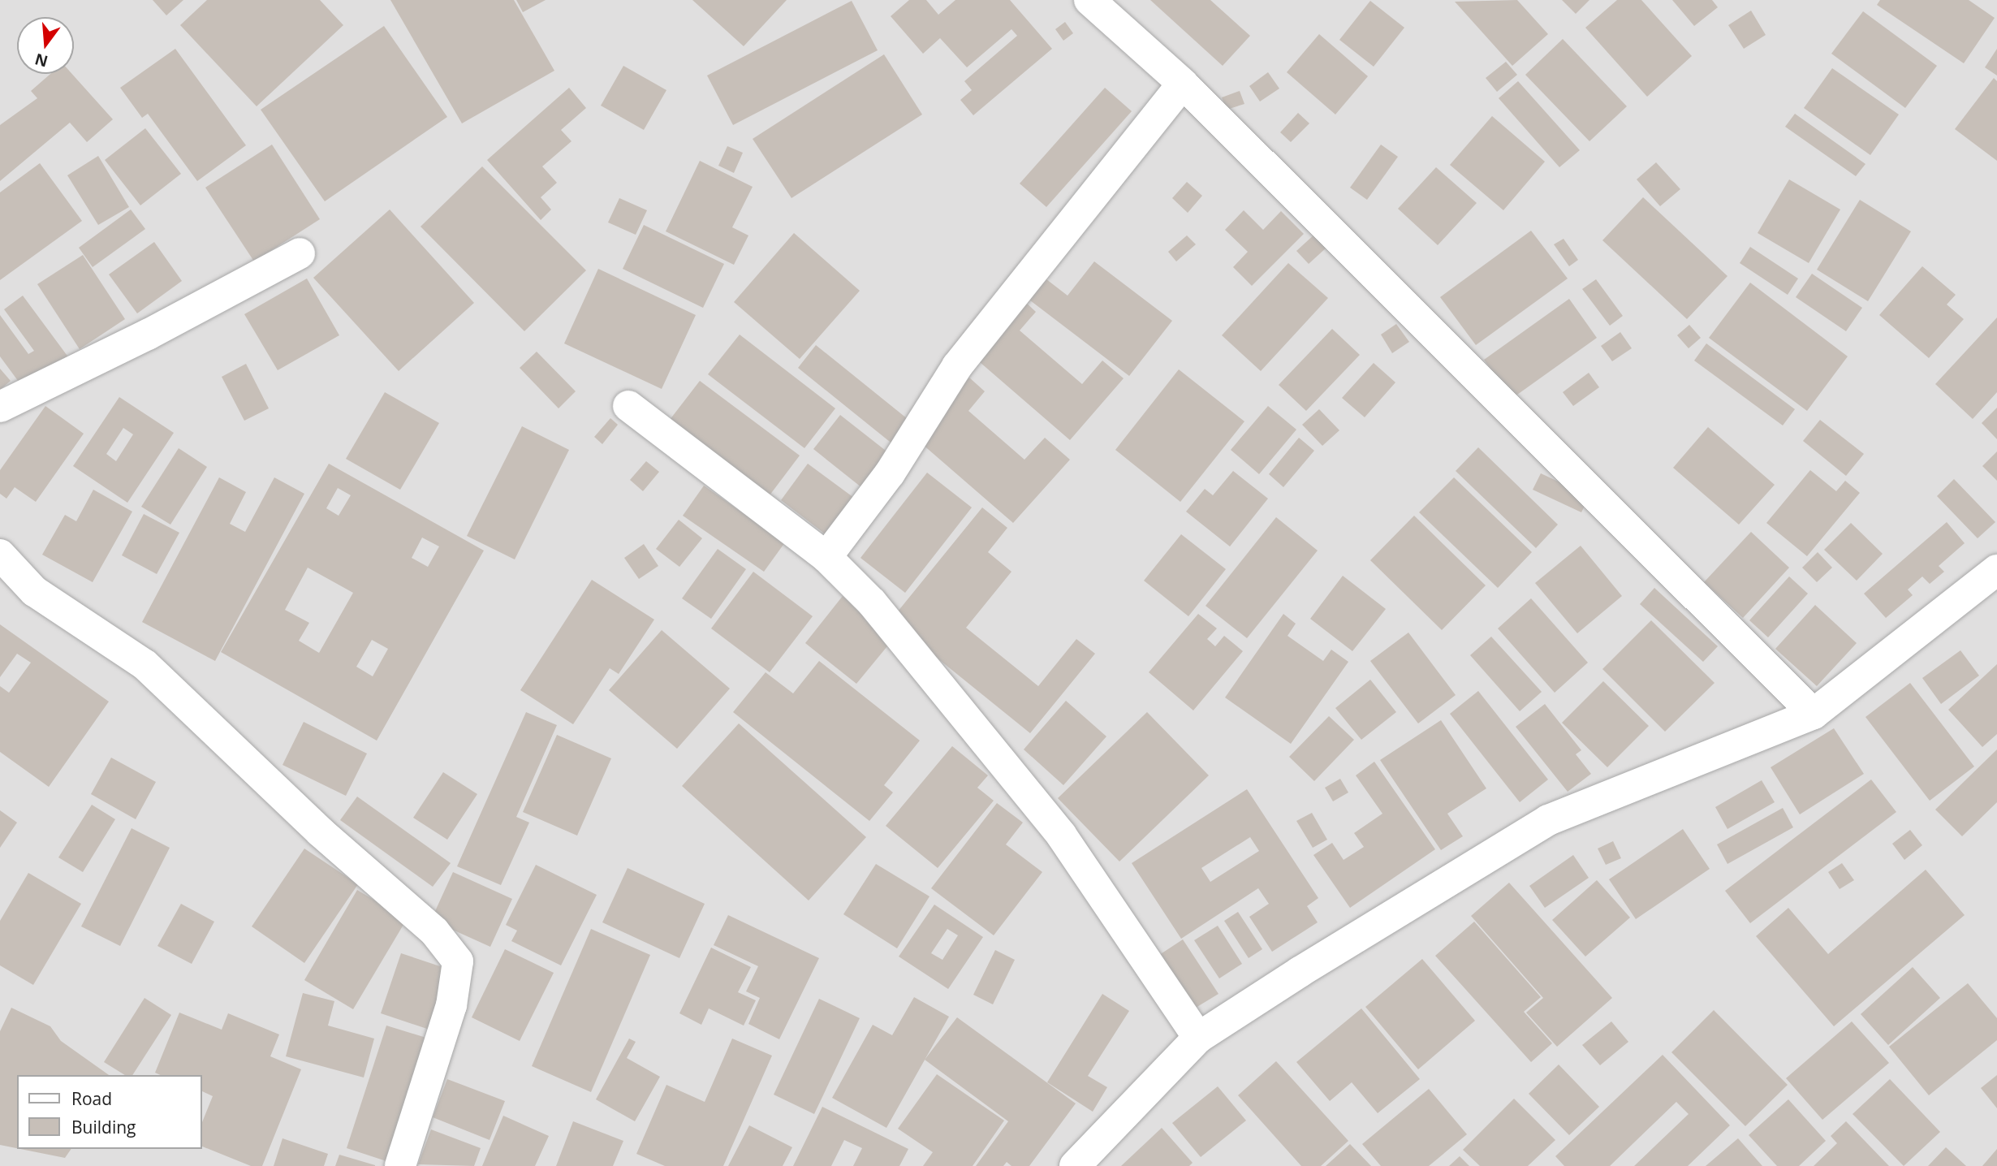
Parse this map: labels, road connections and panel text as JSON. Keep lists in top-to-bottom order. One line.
{"legend":["Road","Building"],"north":"bottom"}
